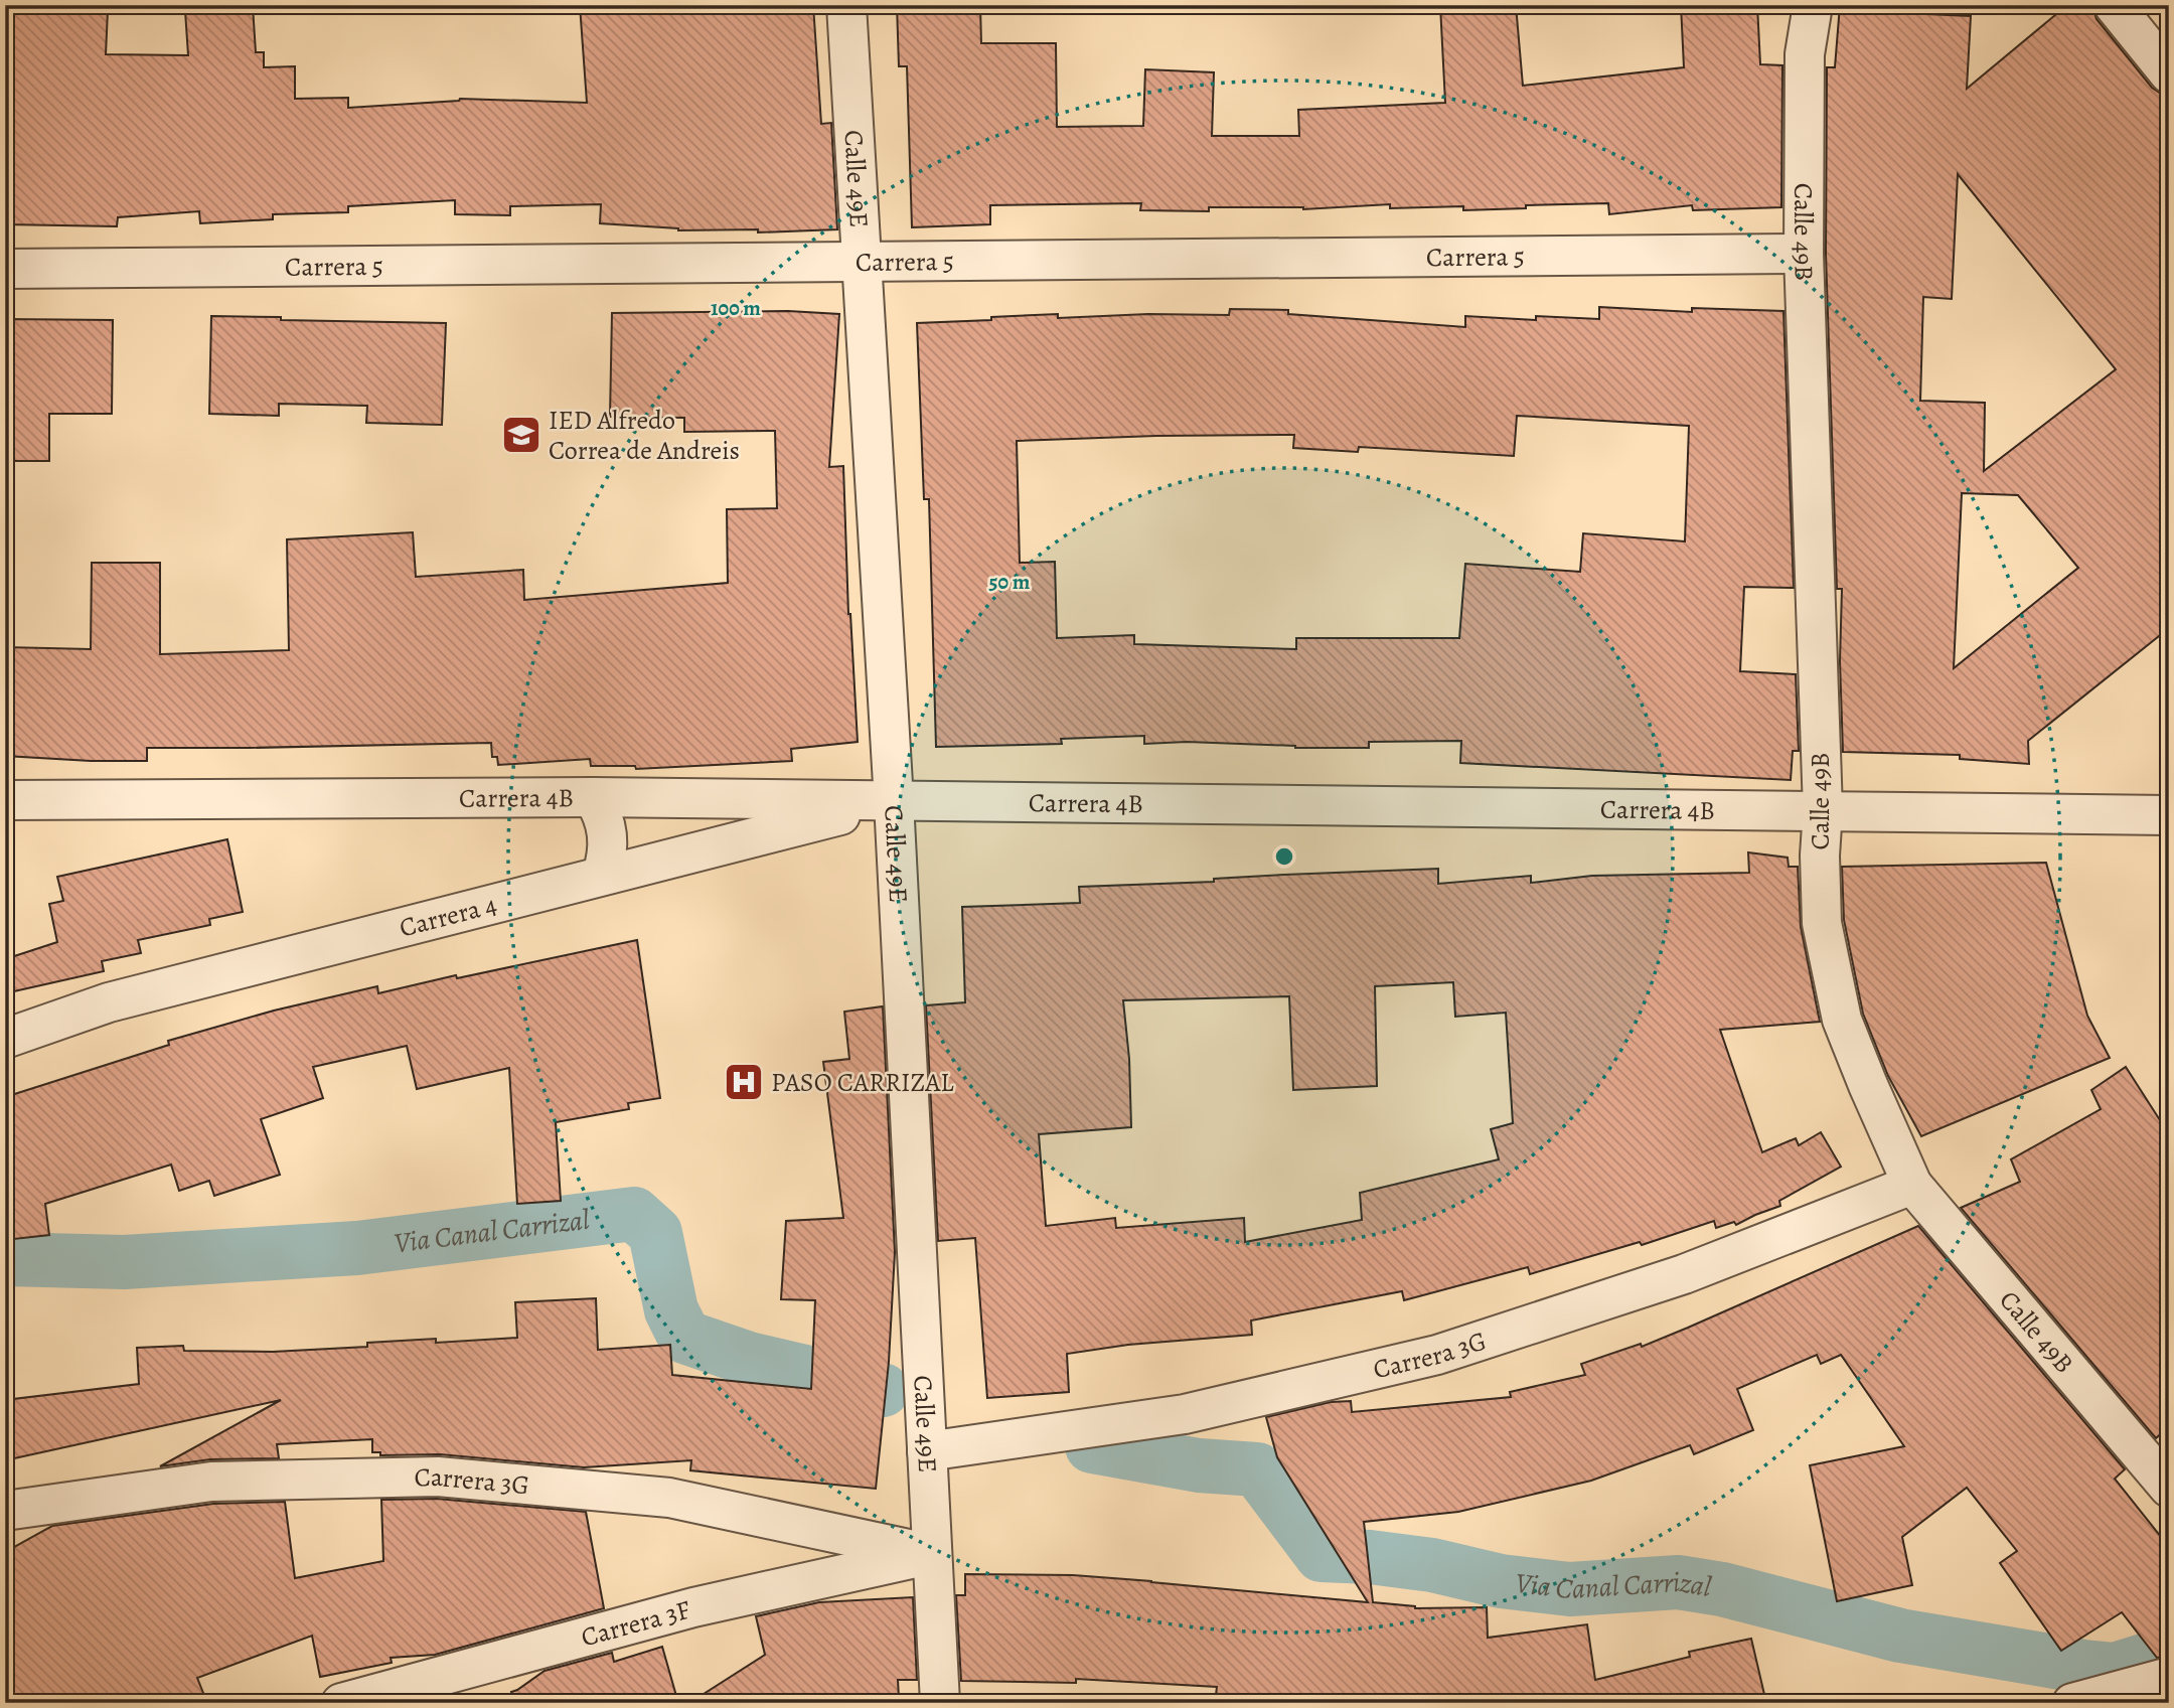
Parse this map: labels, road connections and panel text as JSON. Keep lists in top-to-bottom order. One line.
{"streets":{"street":["Calle 49E","Calle 49B","Carrera 5","Carrera 4B","Carrera 4","Carrera 3G","Carrera 3F"]},"crossings":[["Calle 49E","Carrera 5"],["Calle 49E","Carrera 4B"],["Calle 49E","Carrera 4"],["Calle 49E","Carrera 3G"],["Calle 49E","Carrera 3F"],["Calle 49B","Carrera 5"],["Calle 49B","Carrera 4B"],["Calle 49B","Carrera 3G"],["Carrera 4B","Carrera 4"],["Carrera 3G","Carrera 3F"]],"water":["Via Canal Carrizal"],"places":{"school or university":["IED Alfredo Correa de Andreis"],"hospital":["PASO CARRIZAL"]},"rings":["100 m","50 m"]}
